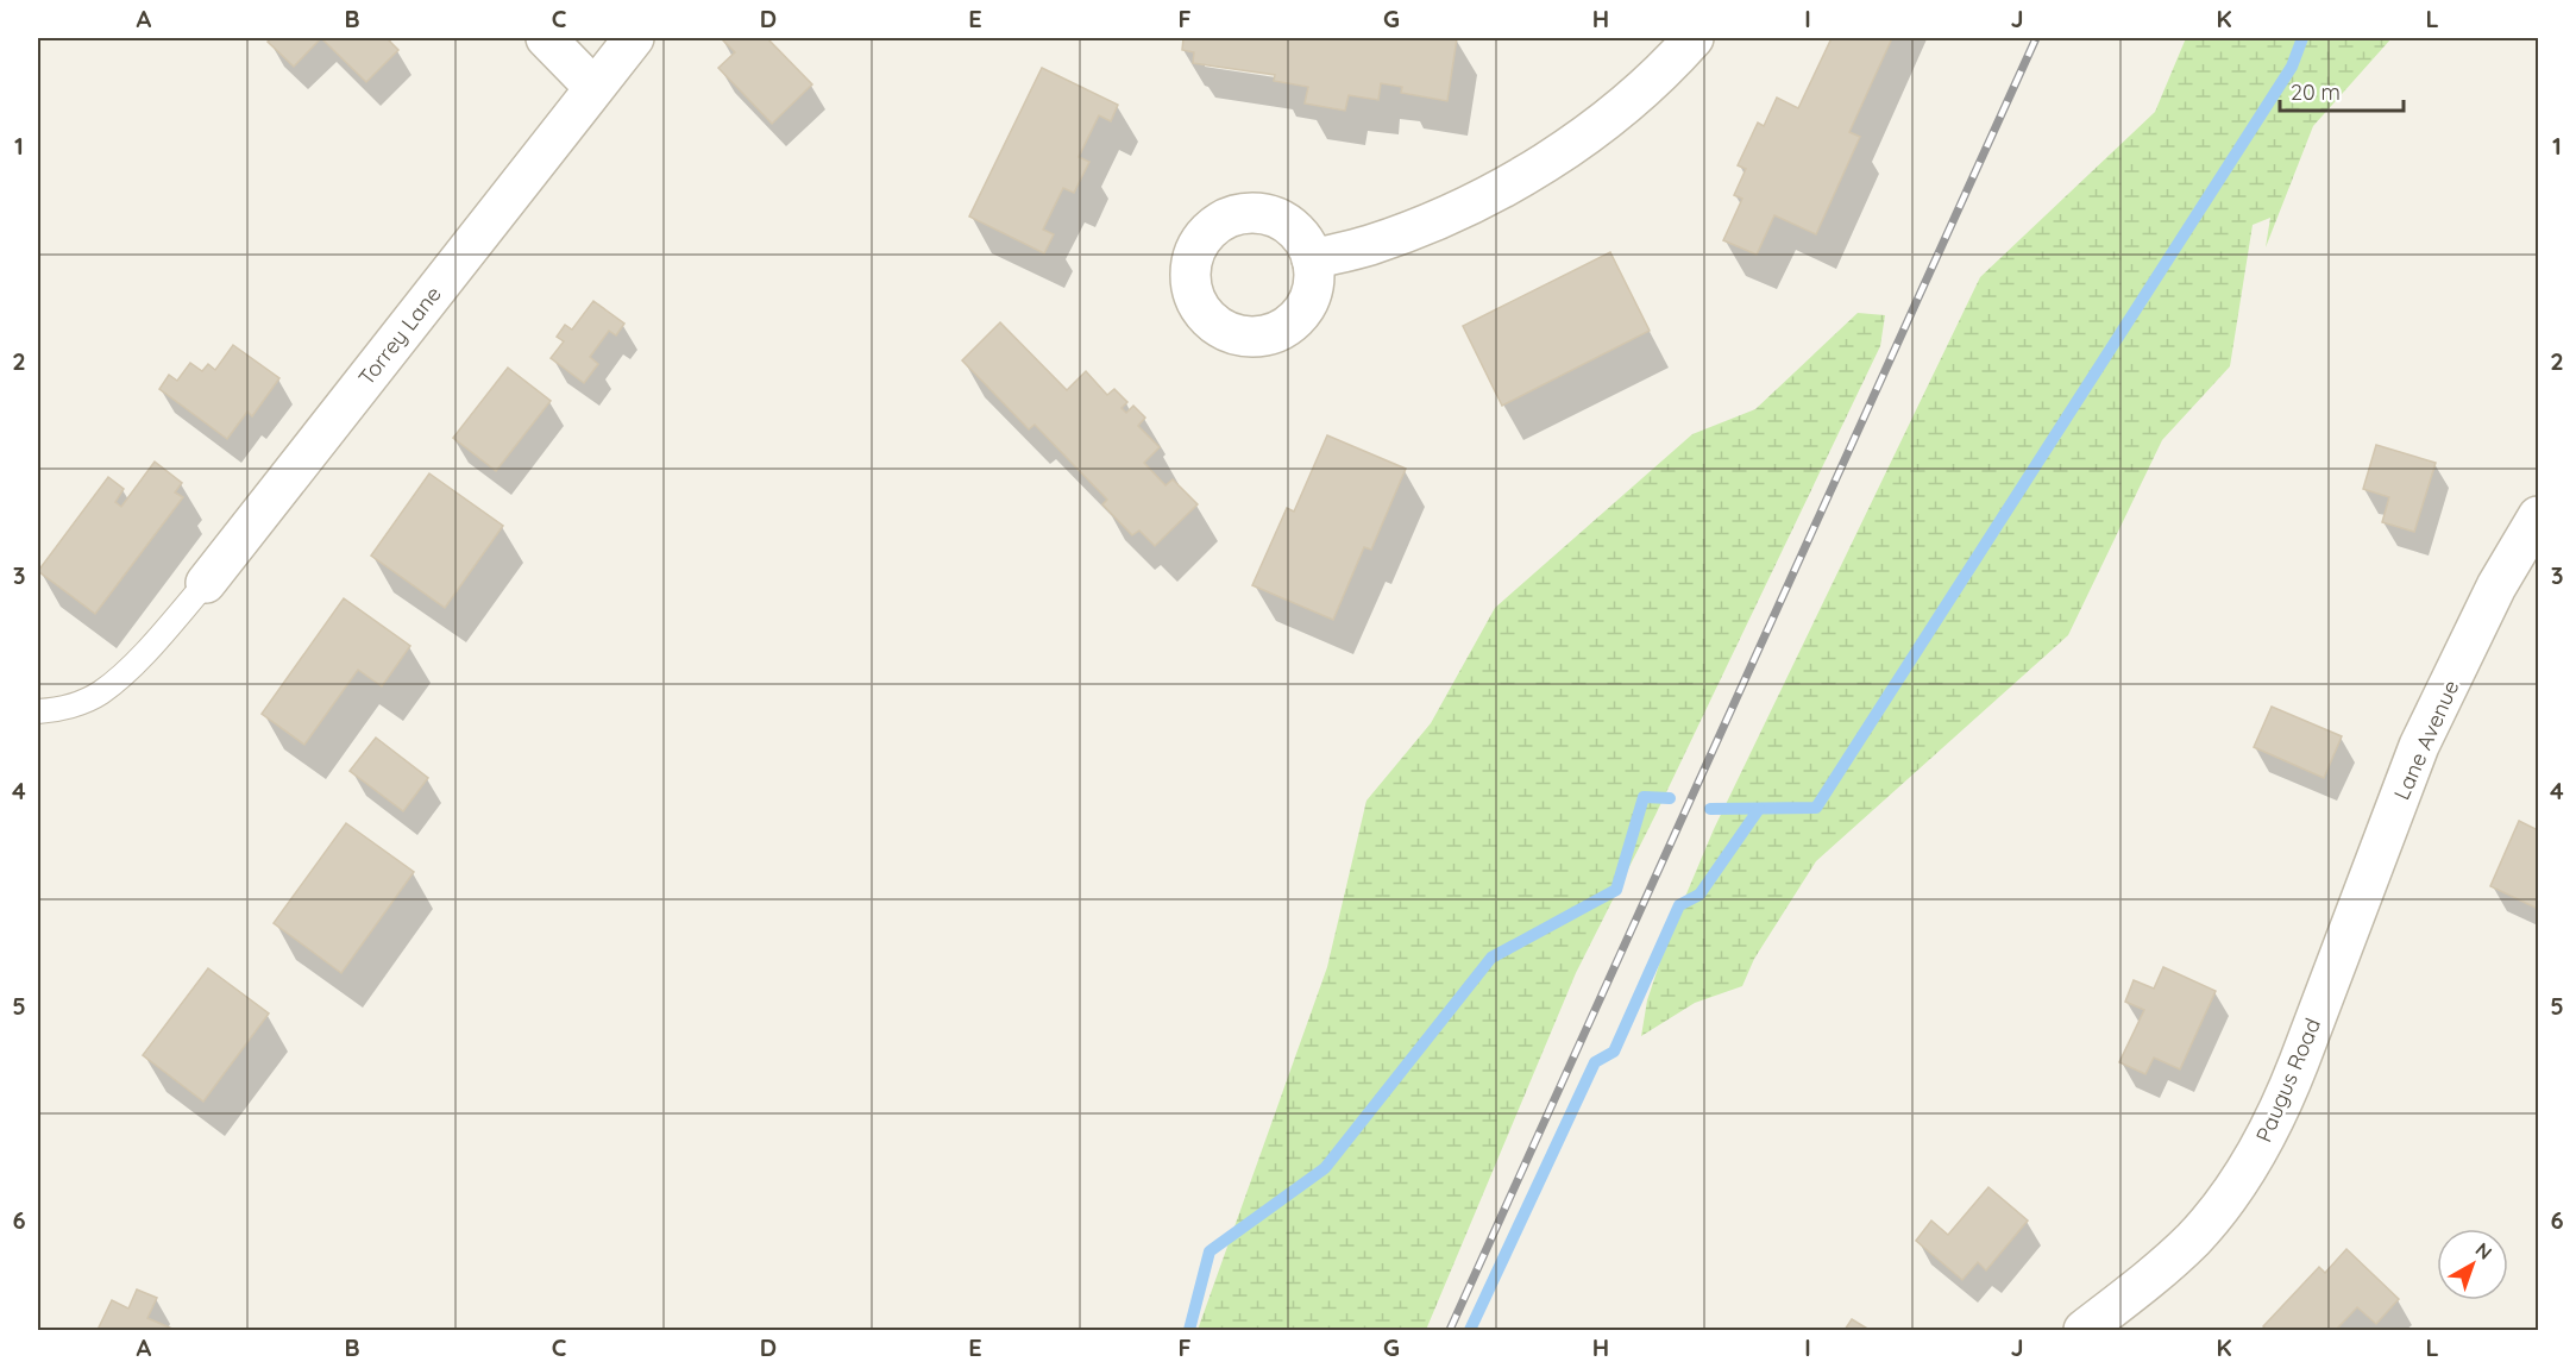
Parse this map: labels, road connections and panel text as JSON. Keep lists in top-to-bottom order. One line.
{"streets":{"street":["Torrey Lane","Lane Avenue","Paugus Road"]},"crossings":[["Lane Avenue","Paugus Road"]],"scale_bar":"20 m","north":"top right","grid":{"columns":["A","B","C","D","E","F","G","H","I","J","K","L"],"rows":["1","2","3","4","5","6"]}}
